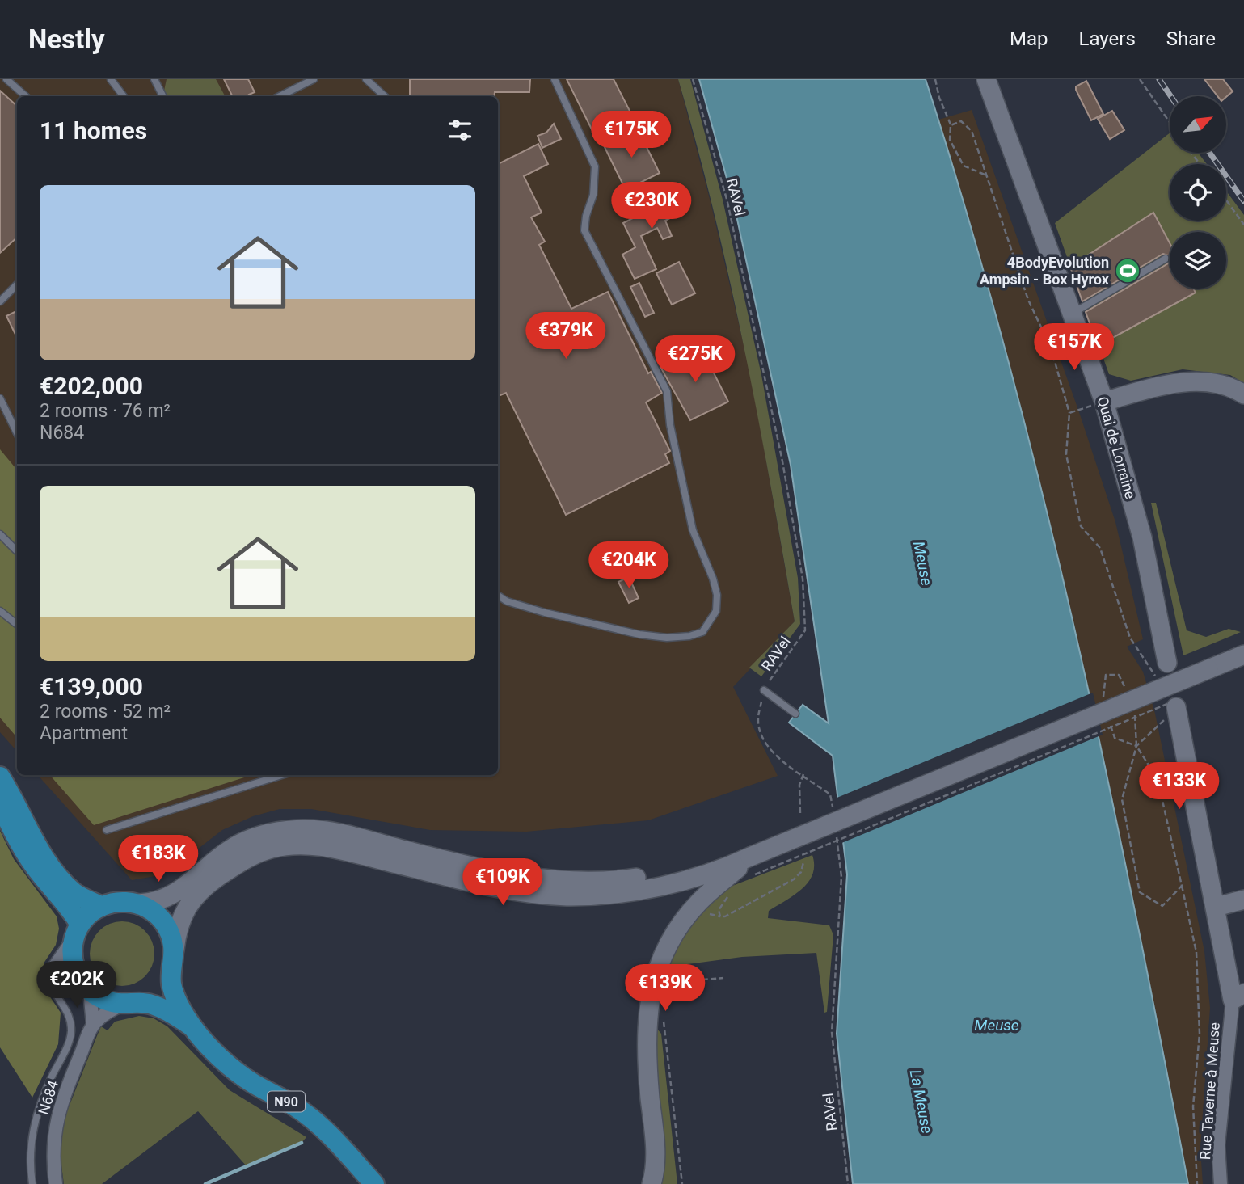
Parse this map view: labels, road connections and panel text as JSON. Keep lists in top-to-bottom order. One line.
{"streets":{"main road":["Quai de Lorraine","N90"],"street":["Rue Taverne à Meuse","N684"],"path":["RAVel"]},"crossings":[["N684","N90"]],"water":["Meuse","La Meuse"],"places":{"sports":["4BodyEvolution Ampsin - Box Hyrox"]},"north":"top right","page":{"header":"Nestly","nav":["Map","Layers","Share"],"heading":"11 homes","price":["€175K","€230K","€379K","€157K","€275K","€204K","€133K","€183K","€109K","€202K","€139K"],"list":[{"name":"€202,000","note":"2 rooms · 76 m² · N684"},{"name":"€139,000","note":"2 rooms · 52 m² · Apartment"}]}}
